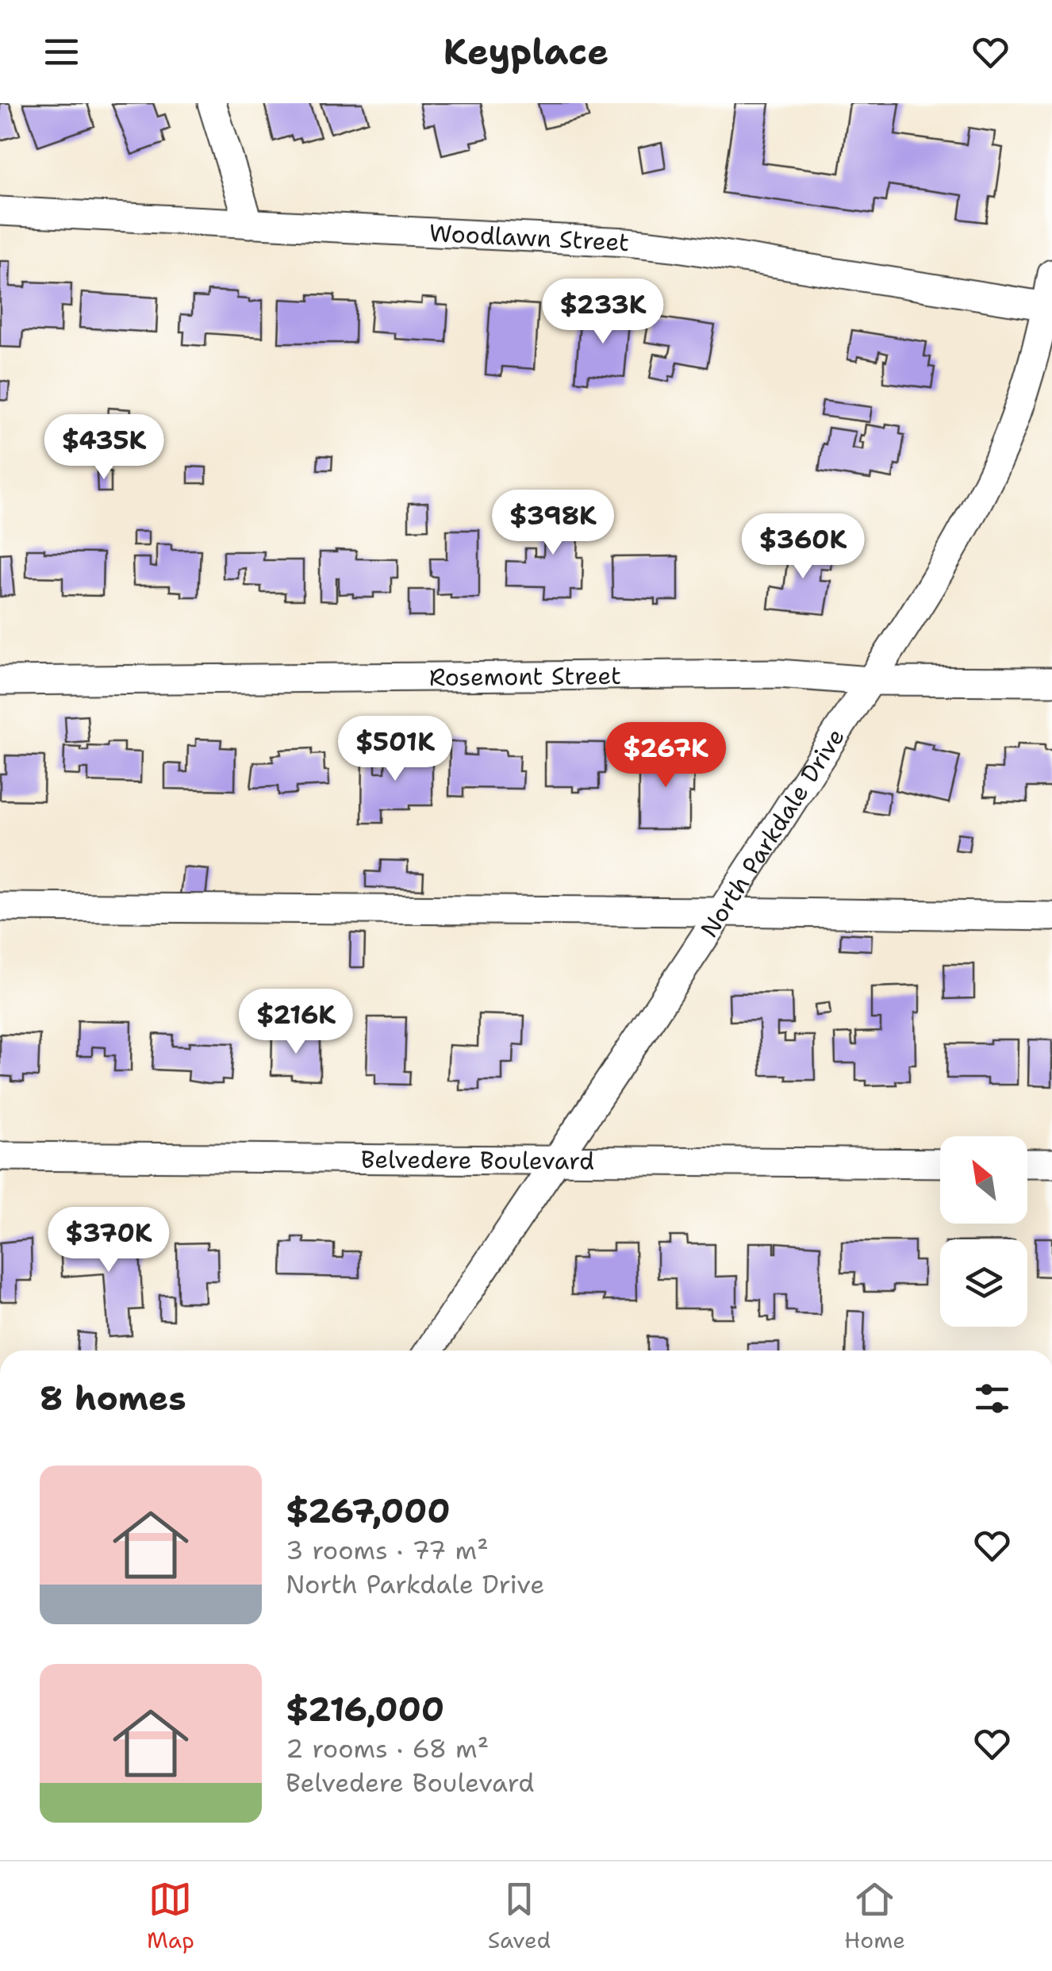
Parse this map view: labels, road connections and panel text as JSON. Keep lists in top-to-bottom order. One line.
{"streets":{"street":["Woodlawn Street","Rosemont Street","North Parkdale Drive","Belvedere Boulevard"]},"crossings":[["Woodlawn Street","North Parkdale Drive"],["Rosemont Street","North Parkdale Drive"],["North Parkdale Drive","Belvedere Boulevard"]],"north":"top left","page":{"header":"Keyplace","price":["$233K","$435K","$398K","$360K","$501K","$267K","$216K","$370K"],"heading":"8 homes","list":[{"name":"$267,000","note":"3 rooms · 77 m² · North Parkdale Drive"},{"name":"$216,000","note":"2 rooms · 68 m² · Belvedere Boulevard"}],"tabs":["Map","Saved","Home"]}}
